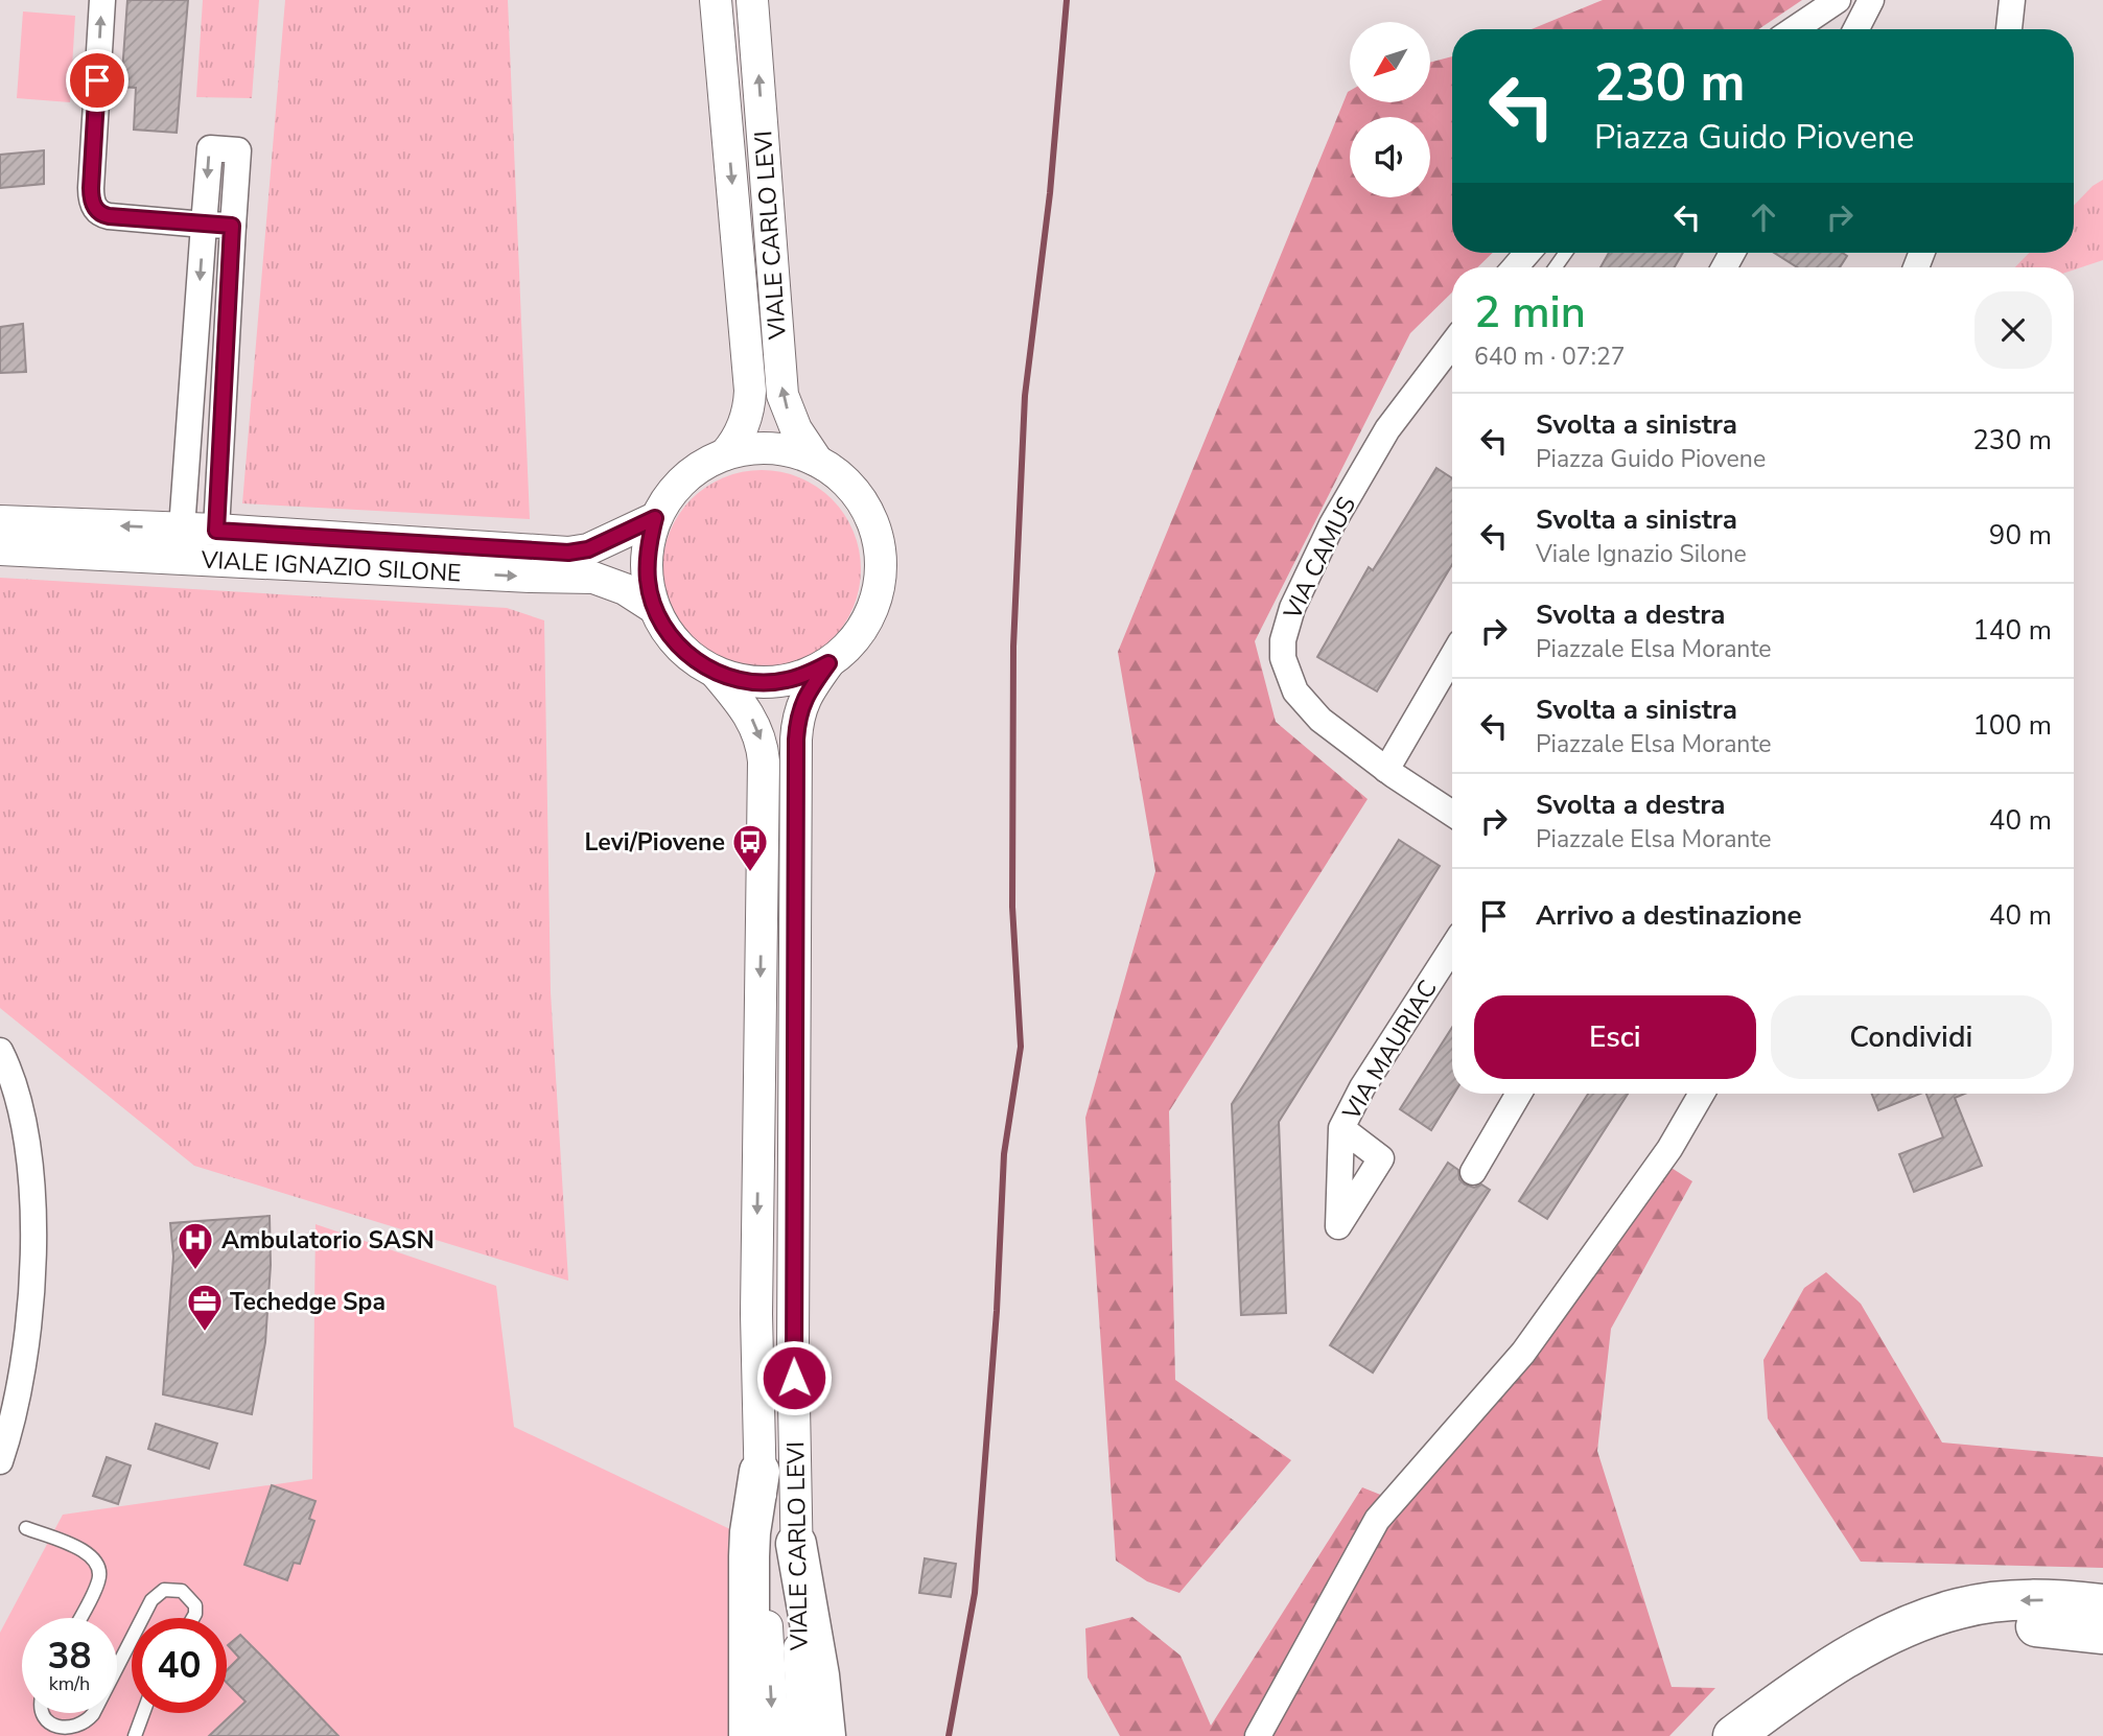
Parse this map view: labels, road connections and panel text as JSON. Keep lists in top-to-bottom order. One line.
{"streets":{"street":["VIALE CARLO LEVI","VIA CAMUS","VIALE IGNAZIO SILONE","VIA MAURIAC"]},"crossings":[["VIALE CARLO LEVI","VIALE IGNAZIO SILONE"]],"places":{"bus stop":["Levi/Piovene"],"hospital":["Ambulatorio SASN"],"office":["Techedge Spa"]},"north":"bottom left","page":{"turn":["230 m","Piazza Guido Piovene"],"heading":["2 min","640 m · 07:27"],"list":[{"name":"Svolta a sinistra","note":"Piazza Guido Piovene","value":"230 m"},{"name":"Svolta a sinistra","note":"Viale Ignazio Silone","value":"90 m"},{"name":"Svolta a destra","note":"Piazzale Elsa Morante","value":"140 m"},{"name":"Svolta a sinistra","note":"Piazzale Elsa Morante","value":"100 m"},{"name":"Svolta a destra","note":"Piazzale Elsa Morante","value":"40 m"},{"name":"Arrivo a destinazione","value":"40 m"}],"buttons":["Esci","Condividi"],"speed":"38 km/h","limit":"40"}}
